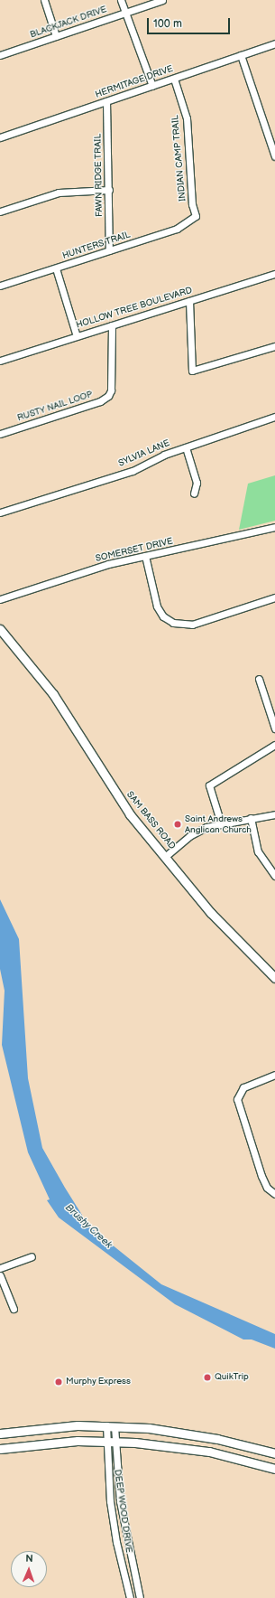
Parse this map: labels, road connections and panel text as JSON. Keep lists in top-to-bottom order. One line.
{"streets":{"main road":["SAM BASS ROAD"],"street":["BLACKJACK DRIVE","HERMITAGE DRIVE","INDIAN CAMP TRAIL","FAWN RIDGE TRAIL","HUNTERS TRAIL","HOLLOW TREE BOULEVARD","RUSTY NAIL LOOP","SYLVIA LANE","SOMERSET DRIVE","DEEP WOOD DRIVE"]},"crossings":[["HERMITAGE DRIVE","INDIAN CAMP TRAIL"],["HERMITAGE DRIVE","FAWN RIDGE TRAIL"],["INDIAN CAMP TRAIL","HUNTERS TRAIL"],["FAWN RIDGE TRAIL","HUNTERS TRAIL"],["HOLLOW TREE BOULEVARD","RUSTY NAIL LOOP"]],"water":["Brushy Creek"],"places":["Saint Andrews Anglican Church","QuikTrip","Murphy Express"],"scale_bar":"100 m","north":"top"}
